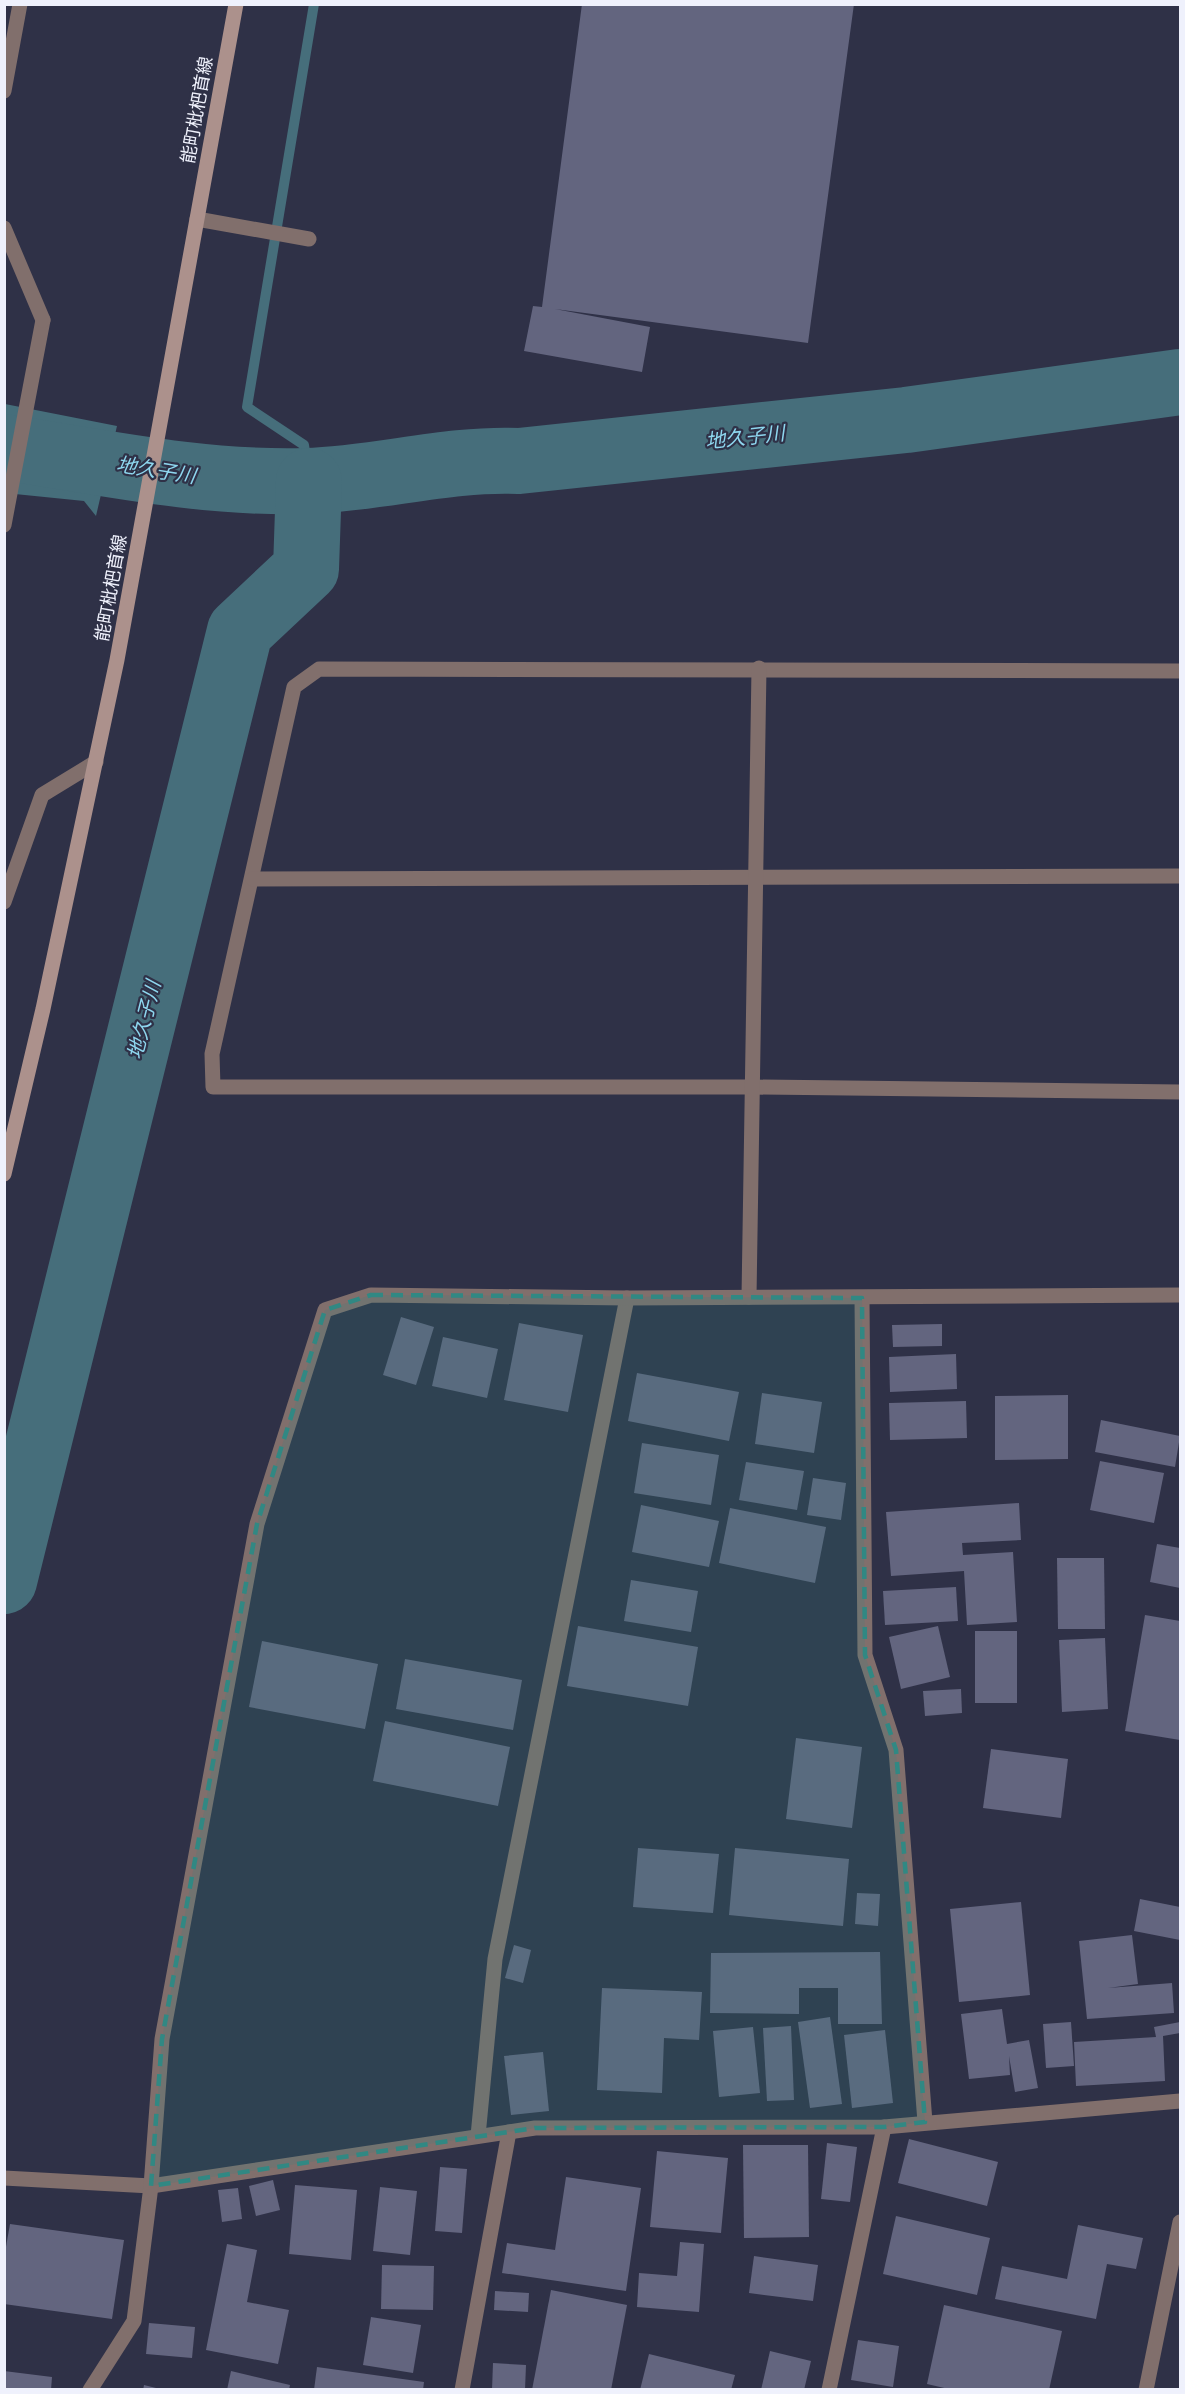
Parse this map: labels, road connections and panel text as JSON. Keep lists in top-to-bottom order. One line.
{"streets":{"main road":["能町枇杷首線"]},"water":["地久子川"]}
